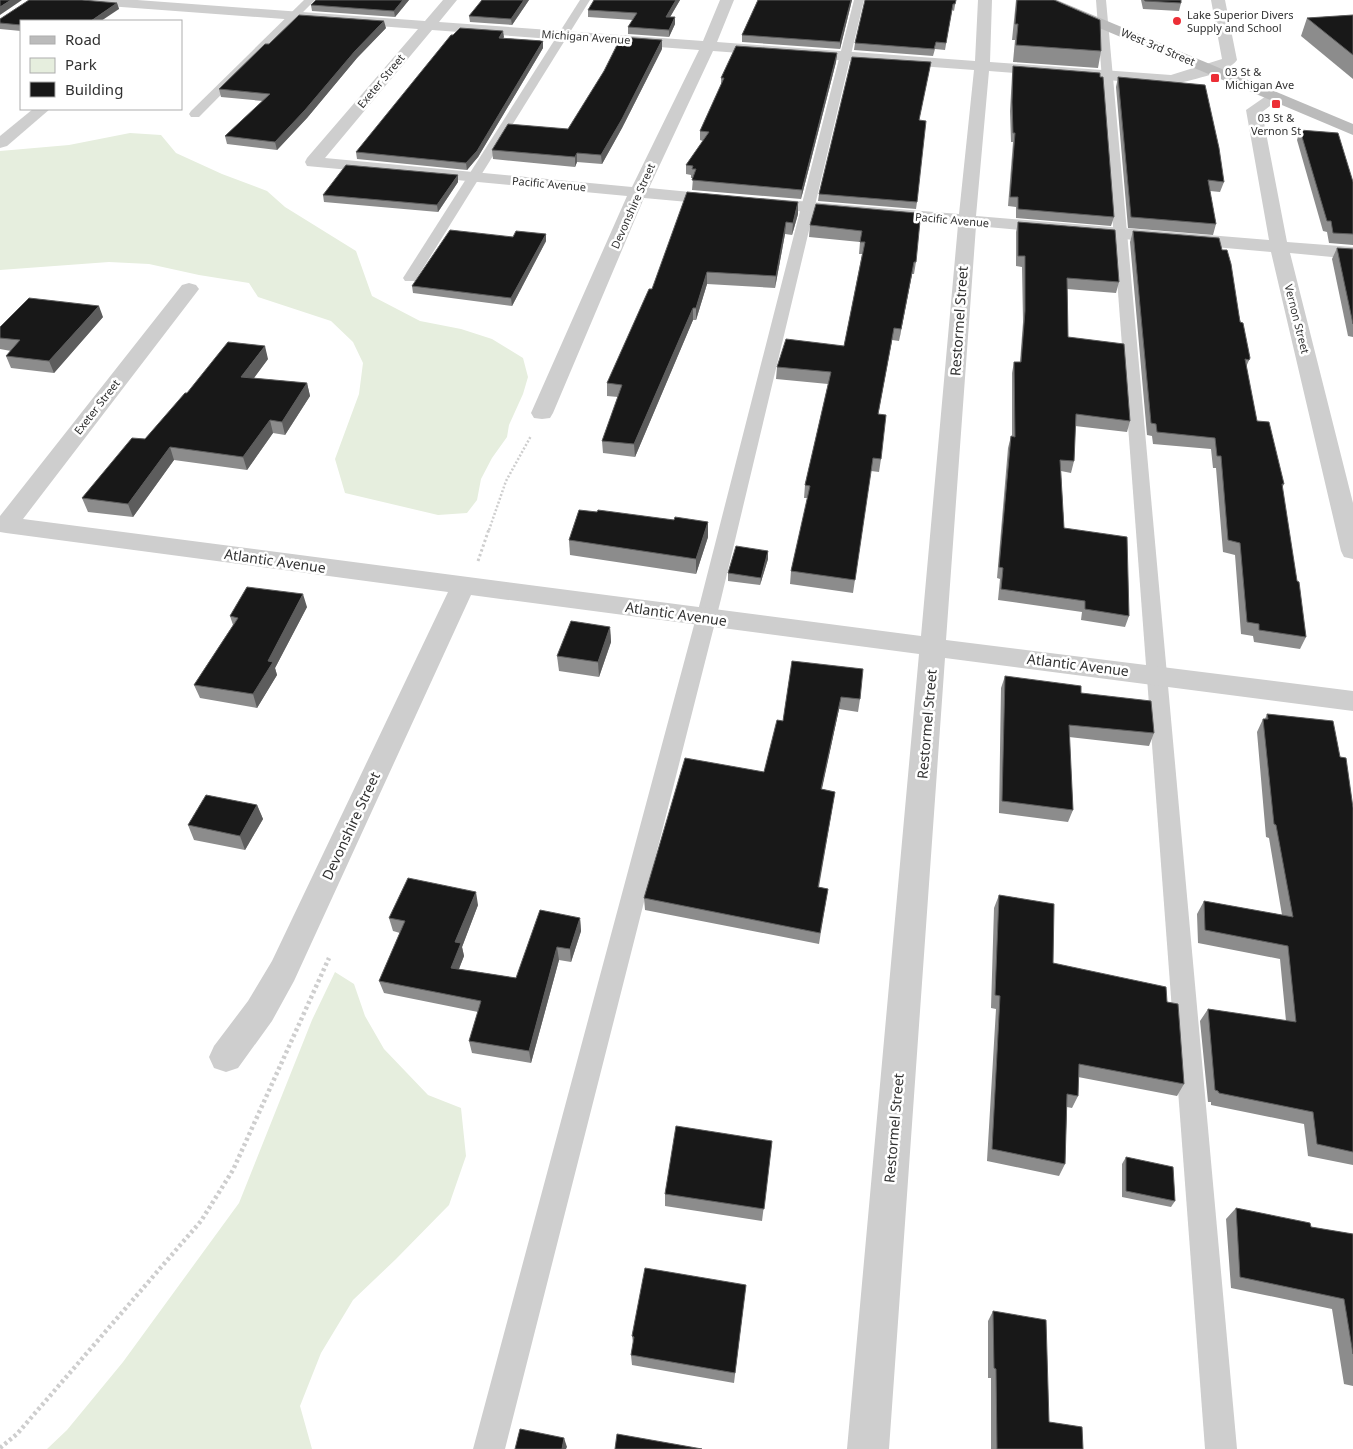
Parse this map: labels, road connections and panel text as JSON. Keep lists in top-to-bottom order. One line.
{"streets":{"main road":["West 3rd Street"],"street":["Michigan Avenue","Exeter Street","Pacific Avenue","Devonshire Street","Vernon Street","Restormel Street","Atlantic Avenue"]},"crossings":[["Michigan Avenue","West 3rd Street"],["Michigan Avenue","Exeter Street"],["Michigan Avenue","Devonshire Street"],["Michigan Avenue","Restormel Street"],["West 3rd Street","Vernon Street"],["Exeter Street","Pacific Avenue"],["Exeter Street","Atlantic Avenue"],["Pacific Avenue","Devonshire Street"],["Pacific Avenue","Vernon Street"],["Pacific Avenue","Restormel Street"],["Devonshire Street","Atlantic Avenue"],["Restormel Street","Atlantic Avenue"]],"places":{"other":["Lake Superior Divers Supply and School"],"transit":["03 St & Michigan Ave","03 St & Vernon St"]},"legend":["Road","Park","Building"]}
